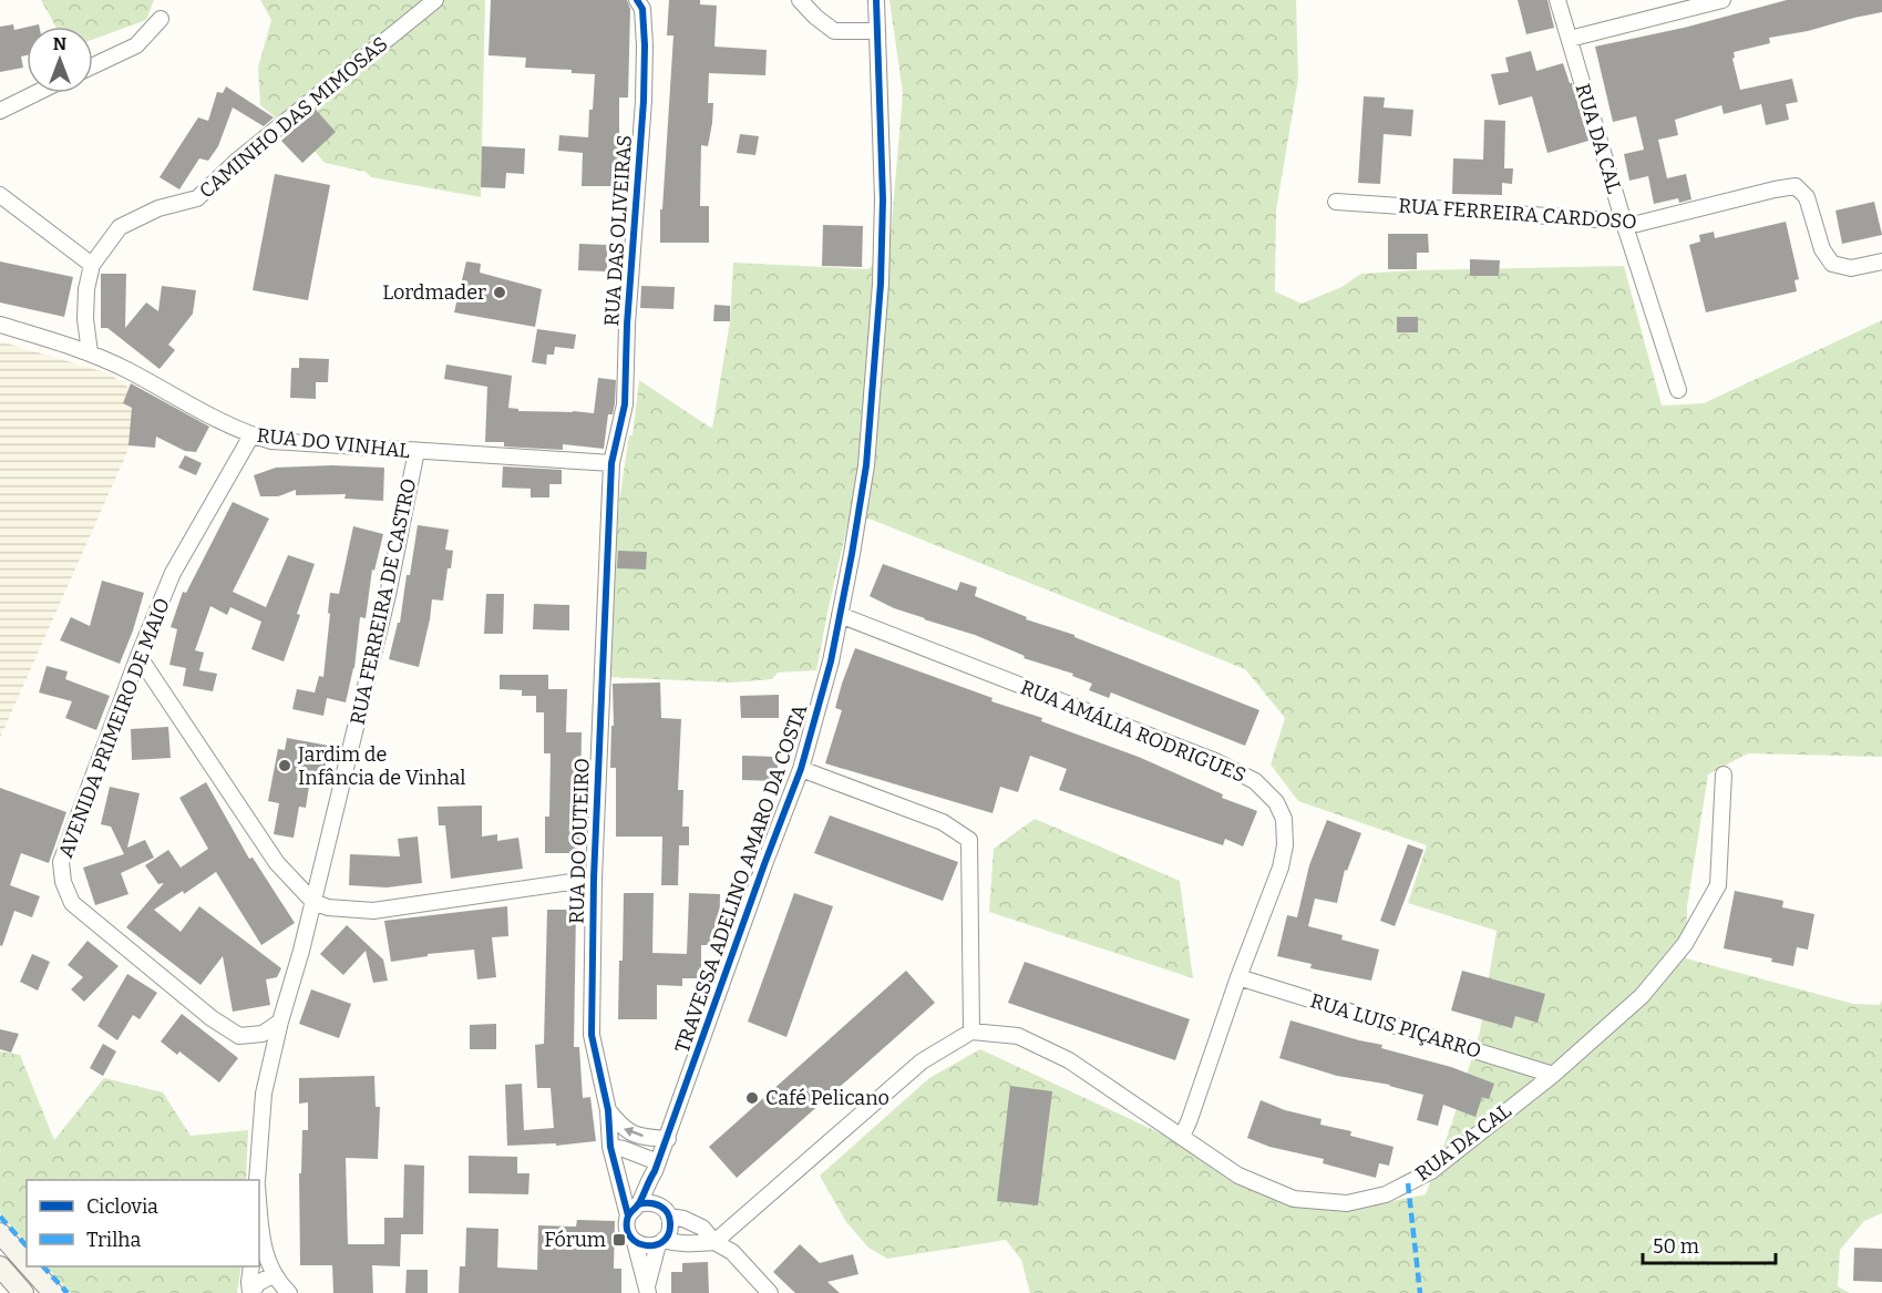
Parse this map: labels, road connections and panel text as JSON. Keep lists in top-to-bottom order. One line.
{"streets":{"street":["CAMINHO DAS MIMOSAS","RUA DA CAL","RUA FERREIRA CARDOSO","RUA DAS OLIVEIRAS","RUA DO VINHAL","RUA FERREIRA DE CASTRO","AVENIDA PRIMEIRO DE MAIO","RUA AMÁLIA RODRIGUES","RUA DO OUTEIRO","TRAVESSA ADELINO AMARO DA COSTA","RUA LUIS PIÇARRO"]},"crossings":[["CAMINHO DAS MIMOSAS","RUA DO VINHAL"],["RUA DA CAL","RUA FERREIRA CARDOSO"],["RUA DA CAL","RUA AMÁLIA RODRIGUES"],["RUA DA CAL","RUA LUIS PIÇARRO"],["RUA DAS OLIVEIRAS","RUA DO VINHAL"],["RUA DAS OLIVEIRAS","RUA DO OUTEIRO"],["RUA DO VINHAL","RUA FERREIRA DE CASTRO"],["RUA DO VINHAL","AVENIDA PRIMEIRO DE MAIO"],["RUA DO VINHAL","RUA DO OUTEIRO"],["RUA FERREIRA DE CASTRO","AVENIDA PRIMEIRO DE MAIO"],["RUA AMÁLIA RODRIGUES","TRAVESSA ADELINO AMARO DA COSTA"],["RUA AMÁLIA RODRIGUES","RUA LUIS PIÇARRO"],["RUA DO OUTEIRO","TRAVESSA ADELINO AMARO DA COSTA"]],"places":{"other":["Lordmader","Jardim de Infância de Vinhal","Café Pelicano"],"transit":["Fórum"]},"legend":["Ciclovia","Trilha"],"scale_bar":"50 m","north":"top"}
